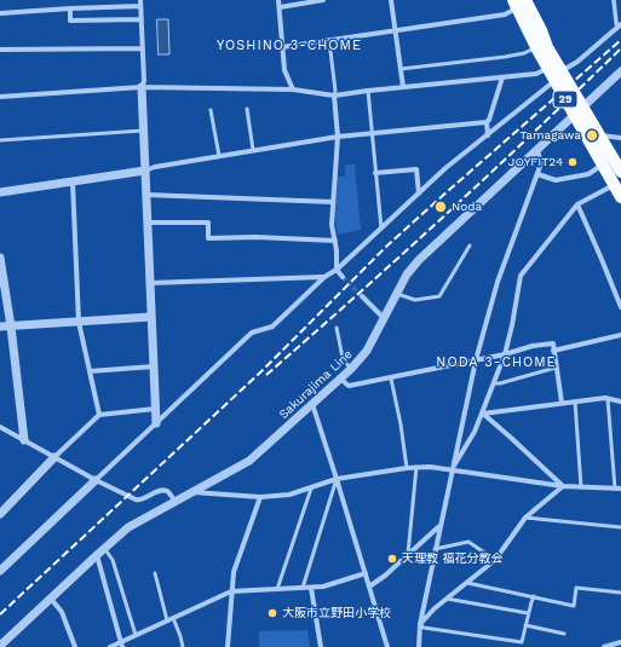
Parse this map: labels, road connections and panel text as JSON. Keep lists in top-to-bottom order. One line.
{"streets":{"main road":["29"],"street":["Sakurajima Line"]},"crossings":[["29","Sakurajima Line"]],"districts":["YOSHINO 3-CHOME","NODA 3-CHOME"],"places":["Tamagawa","JOYFIT24","Noda","天理教 福花分教会","大阪市立野田小学校"]}
